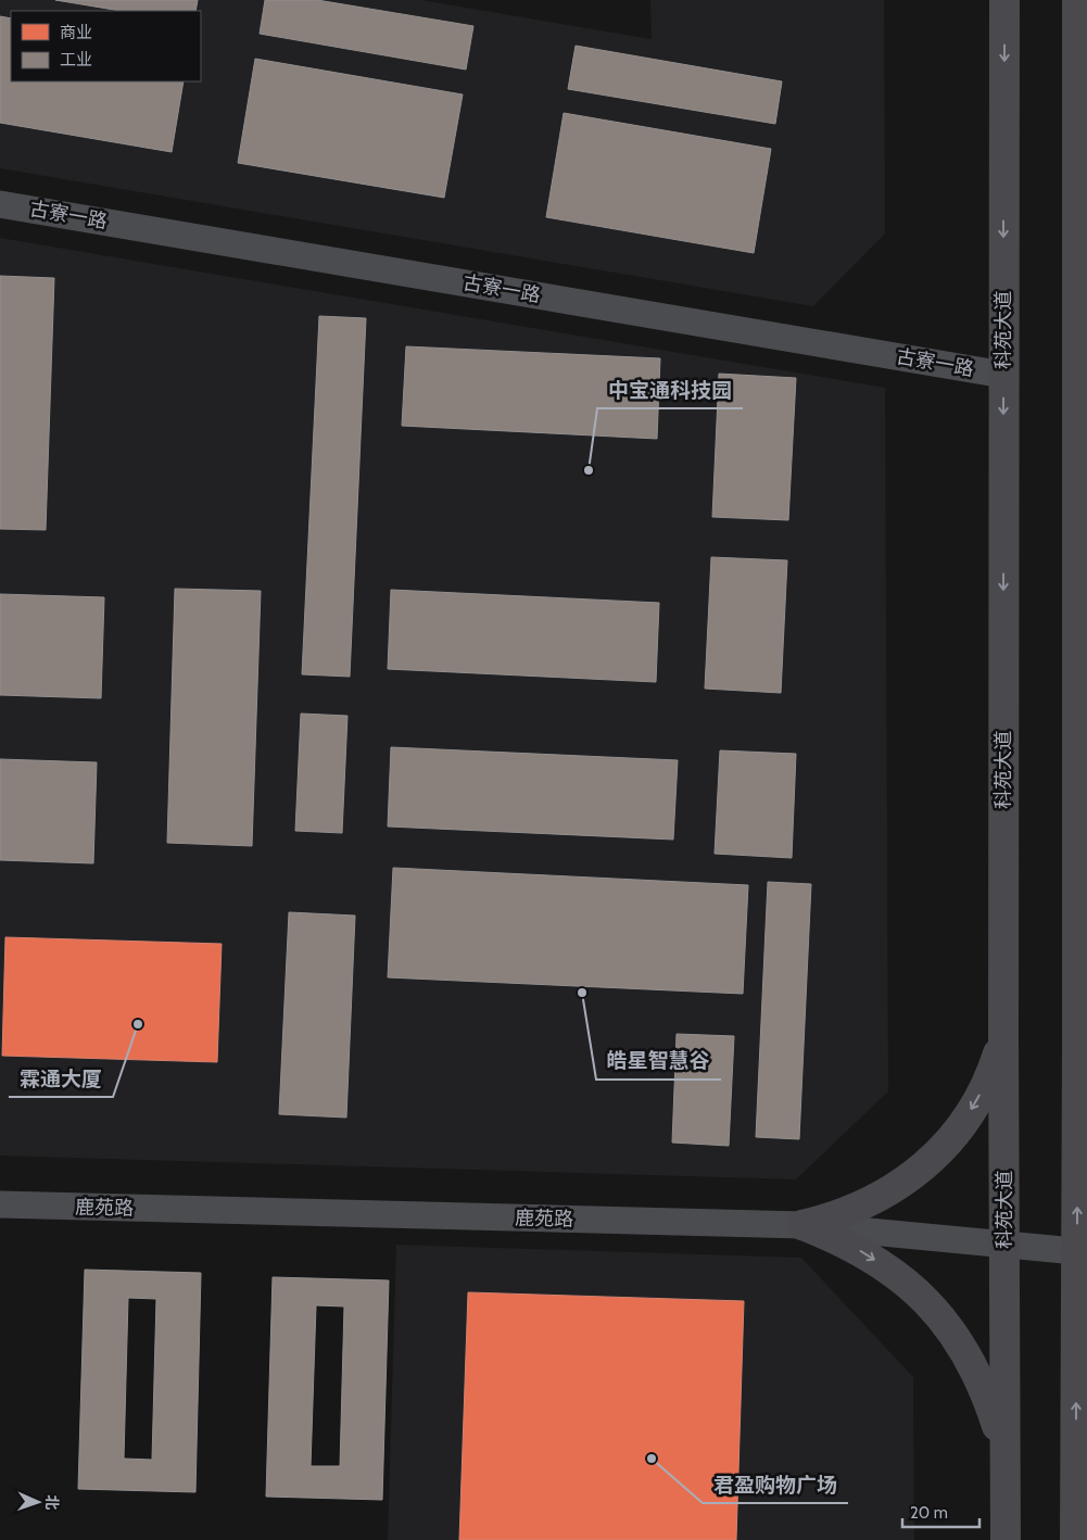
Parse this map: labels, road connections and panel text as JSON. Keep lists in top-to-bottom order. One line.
{"streets":{"street":["古寮一路","科苑大道","鹿苑路"]},"crossings":[["古寮一路","科苑大道"],["科苑大道","鹿苑路"]],"places":["中宝通科技园","皓星智慧谷","霖通大厦","君盈购物广场"],"legend":["商业","工业"],"scale_bar":"20 m","north":"right"}
